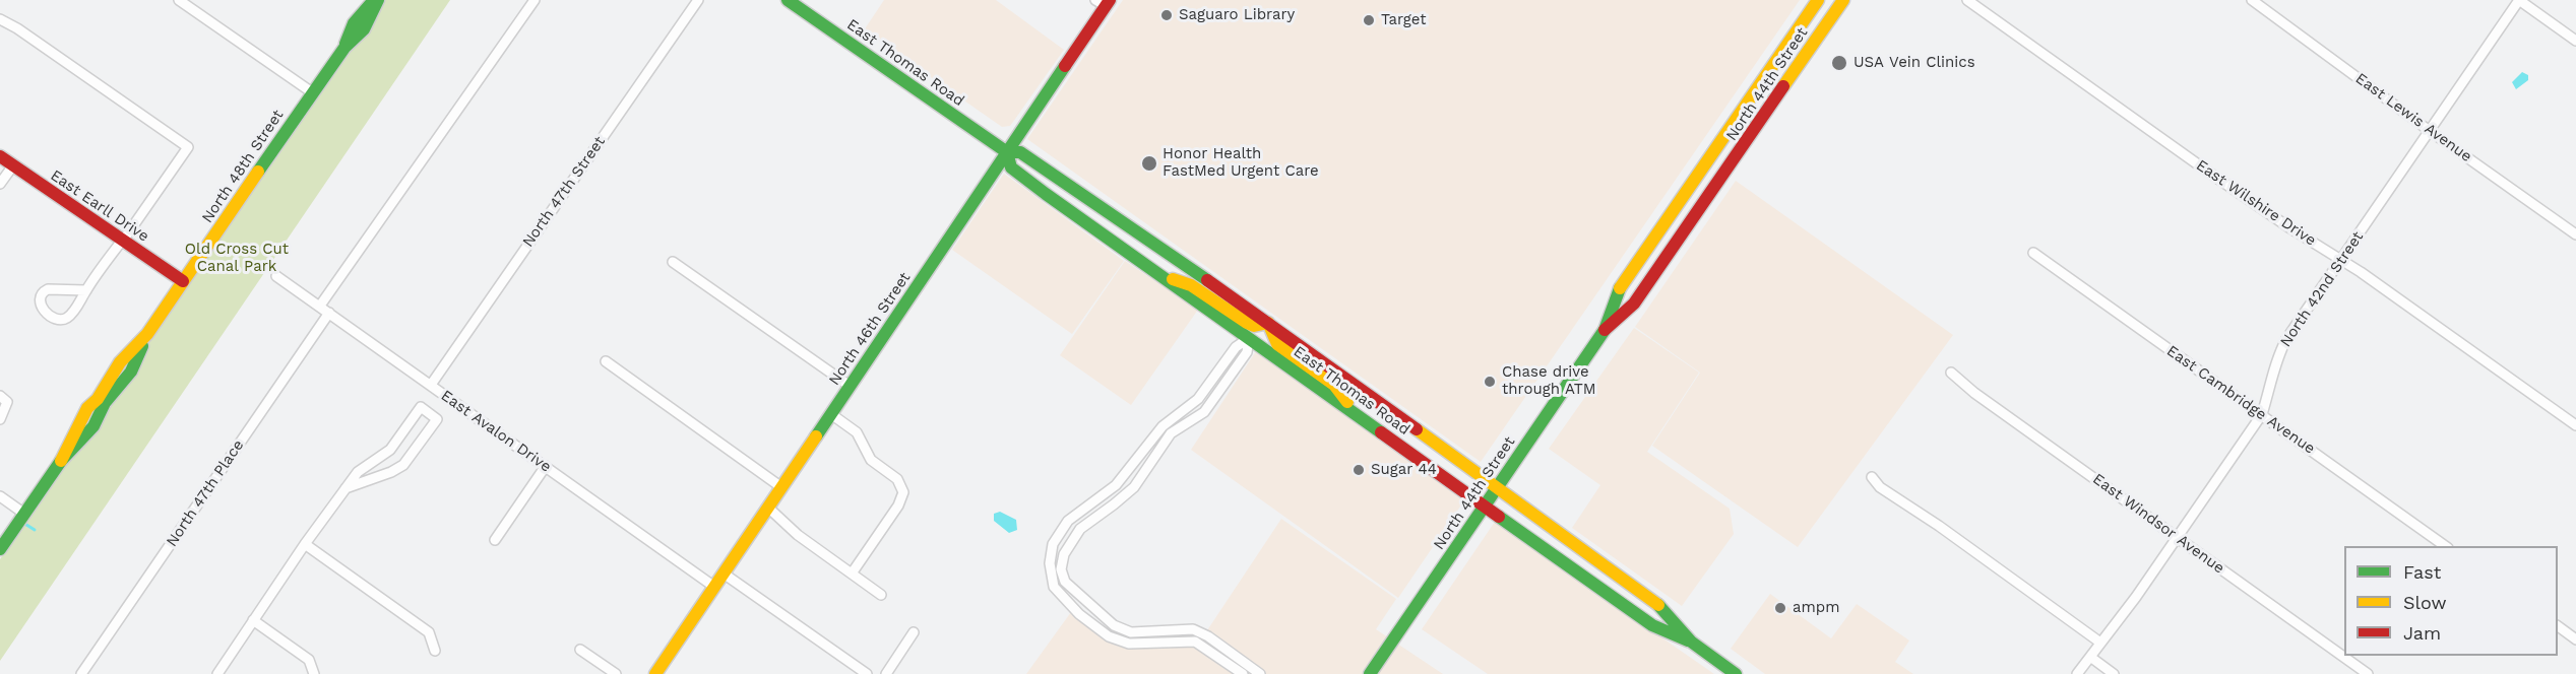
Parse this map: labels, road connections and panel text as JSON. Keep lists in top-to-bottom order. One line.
{"streets":{"main road":["East Thomas Road","North 44th Street","North 48th Street","East Earll Drive","North 46th Street"],"street":["East Lewis Avenue","North 47th Street","East Wilshire Drive","North 42nd Street","East Cambridge Avenue","East Avalon Drive","North 47th Place","East Windsor Avenue"]},"crossings":[["East Thomas Road","North 44th Street"],["East Thomas Road","North 46th Street"],["East Lewis Avenue","North 42nd Street"],["North 48th Street","East Earll Drive"],["North 47th Street","East Avalon Drive"],["East Wilshire Drive","North 42nd Street"],["North 42nd Street","East Cambridge Avenue"],["North 42nd Street","East Windsor Avenue"],["North 46th Street","East Avalon Drive"],["East Avalon Drive","North 47th Place"]],"parks":["Old Cross Cut Canal Park"],"places":["Saguaro Library","Target","USA Vein Clinics","Honor Health FastMed Urgent Care","Chase drive through ATM","Sugar 44","ampm"],"legend":["Fast","Slow","Jam"]}
